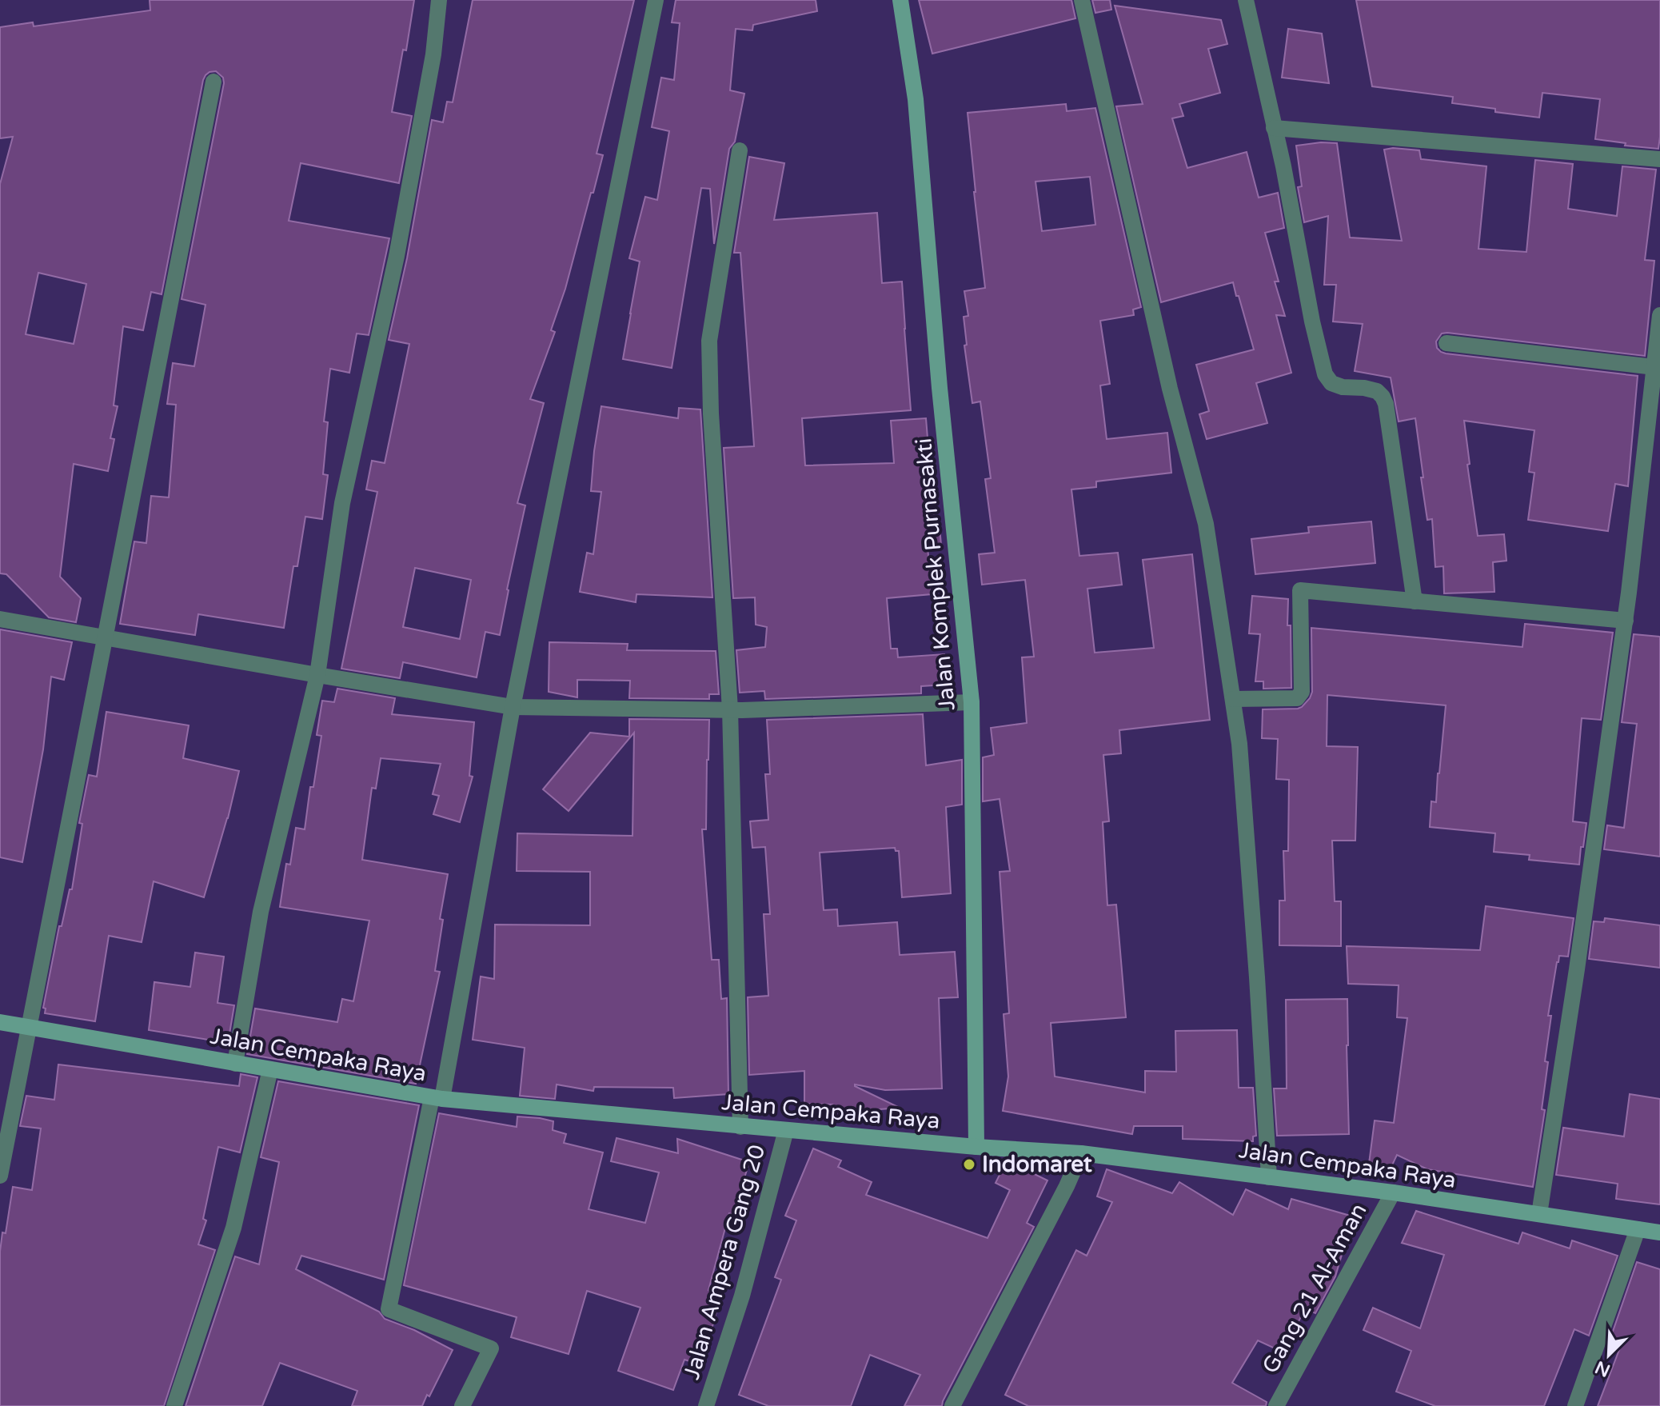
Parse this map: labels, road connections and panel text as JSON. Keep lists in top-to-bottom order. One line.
{"streets":{"street":["Jalan Komplek Purnasakti","Jalan Cempaka Raya","Jalan Ampera Gang 20","Gang 21 Al-Aman"]},"crossings":[["Jalan Komplek Purnasakti","Jalan Cempaka Raya"],["Jalan Cempaka Raya","Jalan Ampera Gang 20"],["Jalan Cempaka Raya","Gang 21 Al-Aman"]],"places":["Indomaret"],"north":"bottom left"}
